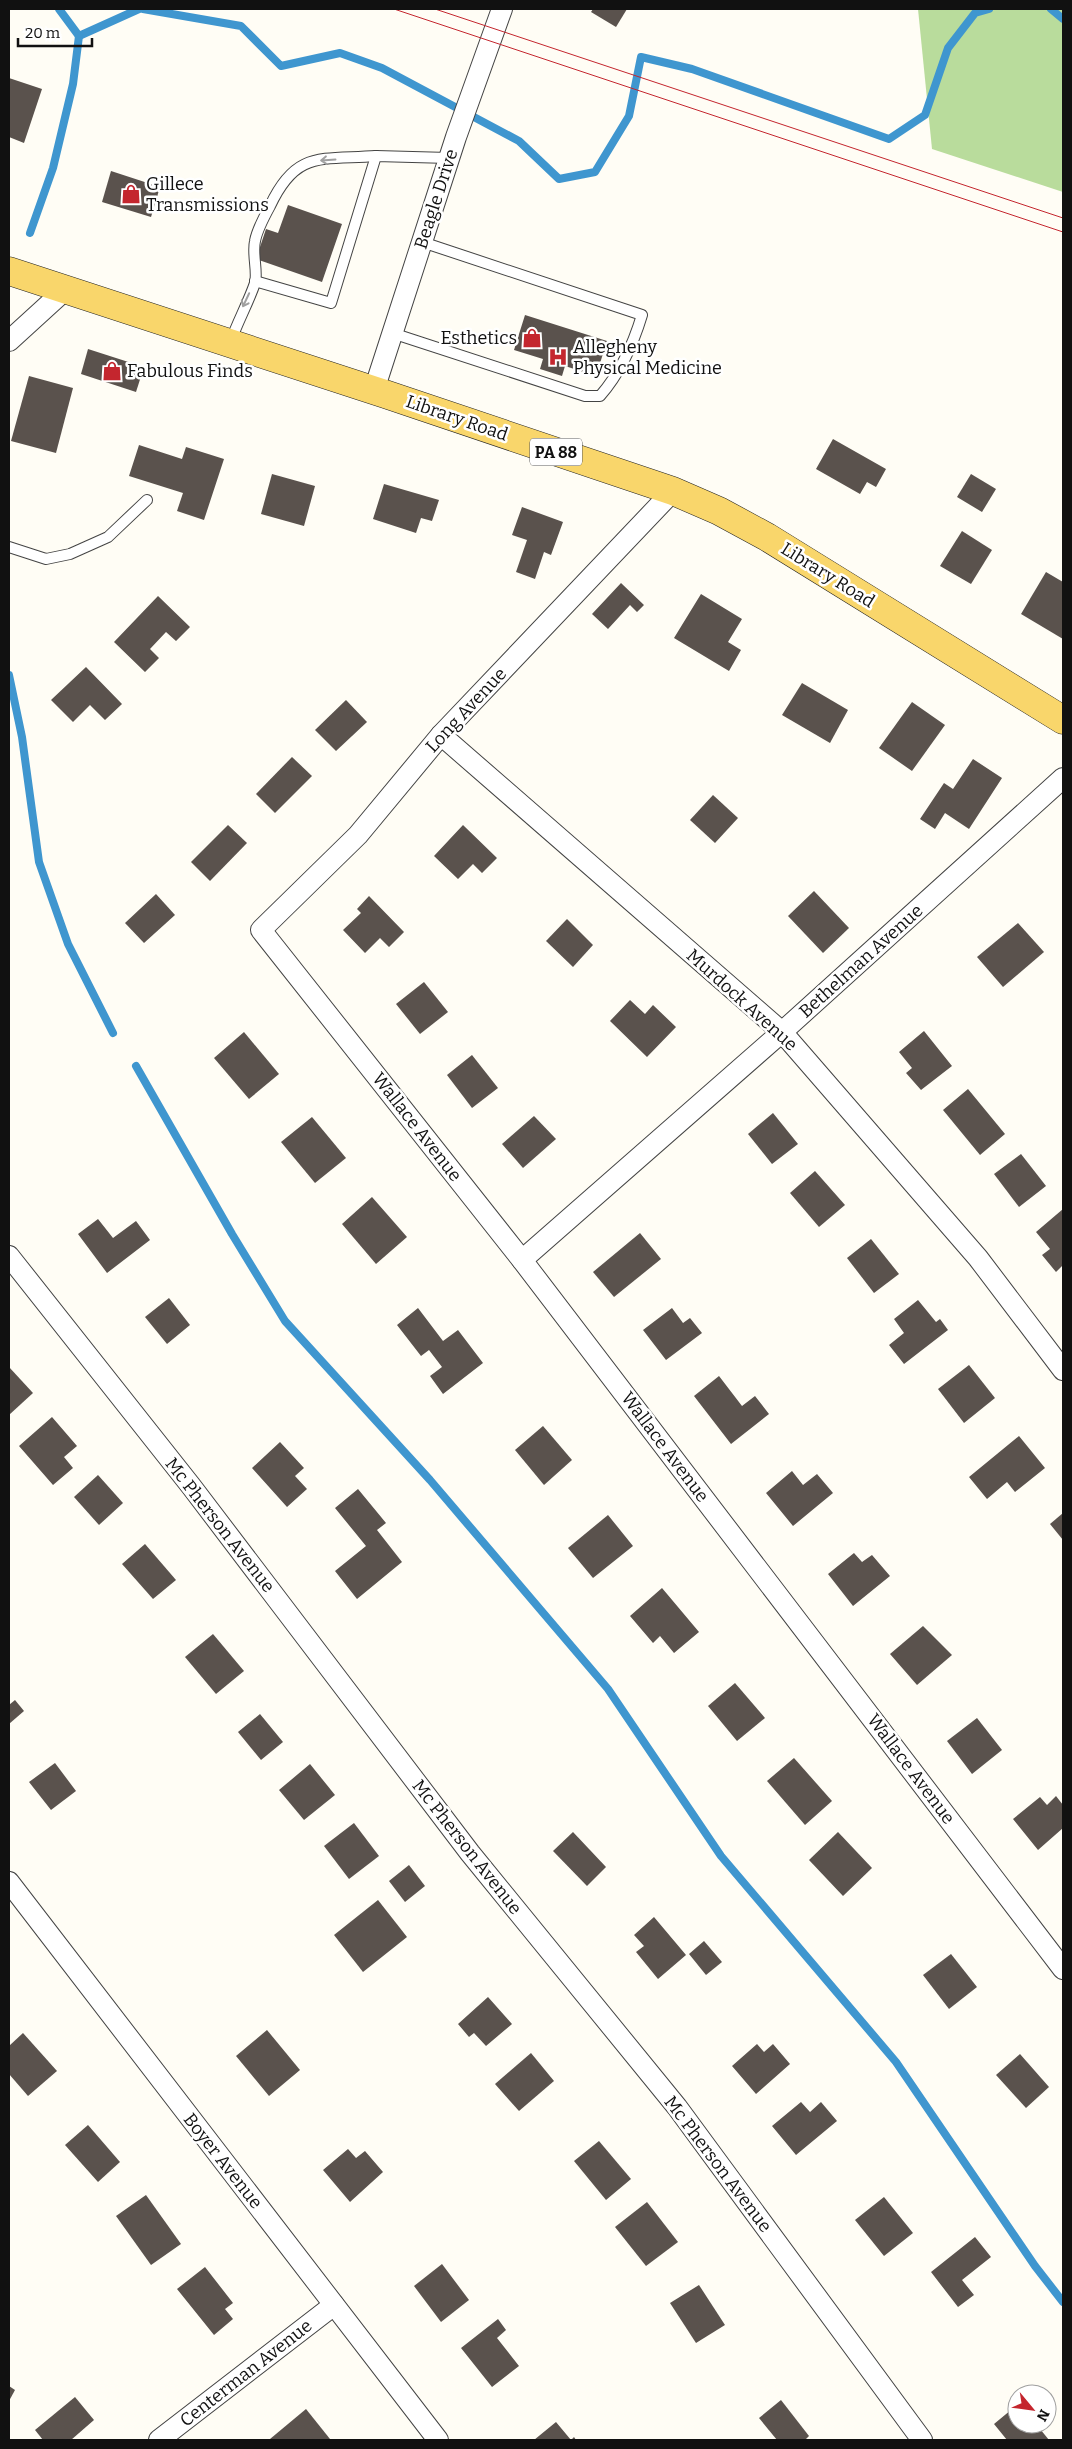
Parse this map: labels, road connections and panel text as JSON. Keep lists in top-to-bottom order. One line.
{"streets":{"main road":["Library Road","PA 88"],"street":["Beagle Drive","Long Avenue","Bethelman Avenue","Murdock Avenue","Wallace Avenue","Mc Pherson Avenue","Boyer Avenue","Centerman Avenue"]},"crossings":[["Beagle Drive","Library Road"],["Library Road","Long Avenue"],["Long Avenue","Murdock Avenue"],["Long Avenue","Wallace Avenue"],["Bethelman Avenue","Murdock Avenue"],["Bethelman Avenue","Wallace Avenue"],["Boyer Avenue","Centerman Avenue"]],"places":{"shop":["Gillece Transmissions","Esthetics","Fabulous Finds"],"hospital":["Allegheny Physical Medicine"]},"scale_bar":"20 m","north":"bottom right"}
